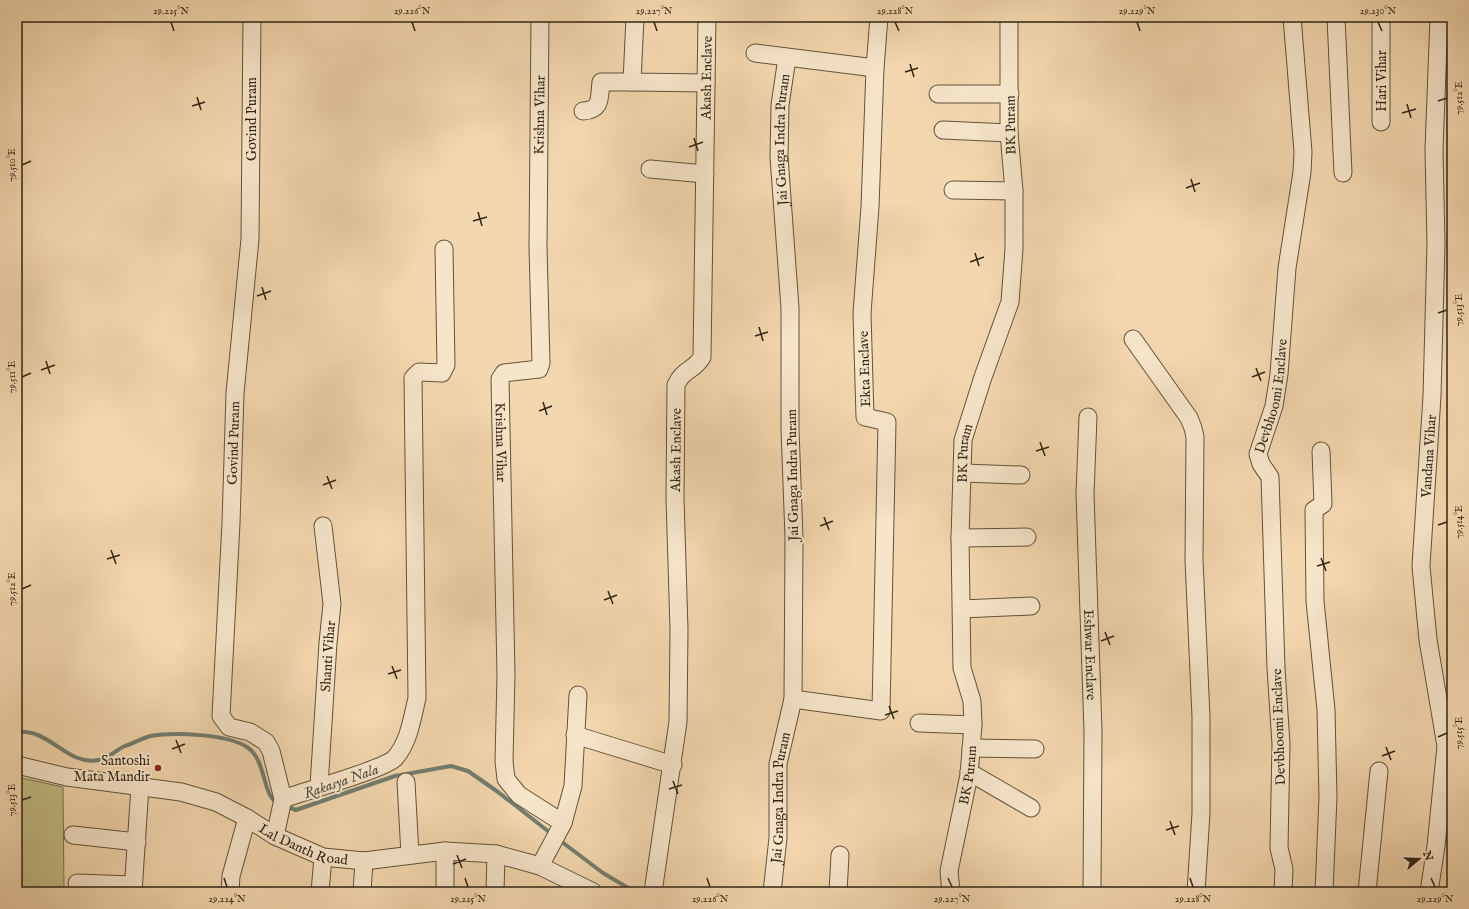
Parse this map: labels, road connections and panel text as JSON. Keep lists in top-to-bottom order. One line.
{"streets":{"street":["Akash Enclave","Hari Vihar","Krishna Vihar","Govind Puram","BK Puram","Jai Gnaga Indra Puram","Ekta Enclave","Devbhoomi Enclave","Vandana Vihar","Eshwar Enclave","Shanti Vihar","Lal Danth Road"]},"crossings":[["Govind Puram","Lal Danth Road"],["Jai Gnaga Indra Puram","Ekta Enclave"]],"water":["Rakasya Nala"],"places":["Santoshi Mata Mandir"],"north":"right","coordinates":["29.225°N","29.226°N","29.227°N","29.228°N","29.229°N","29.230°N","79.512°E","79.510°E","79.513°E","79.511°E","79.514°E","79.515°E","29.224°N"]}
